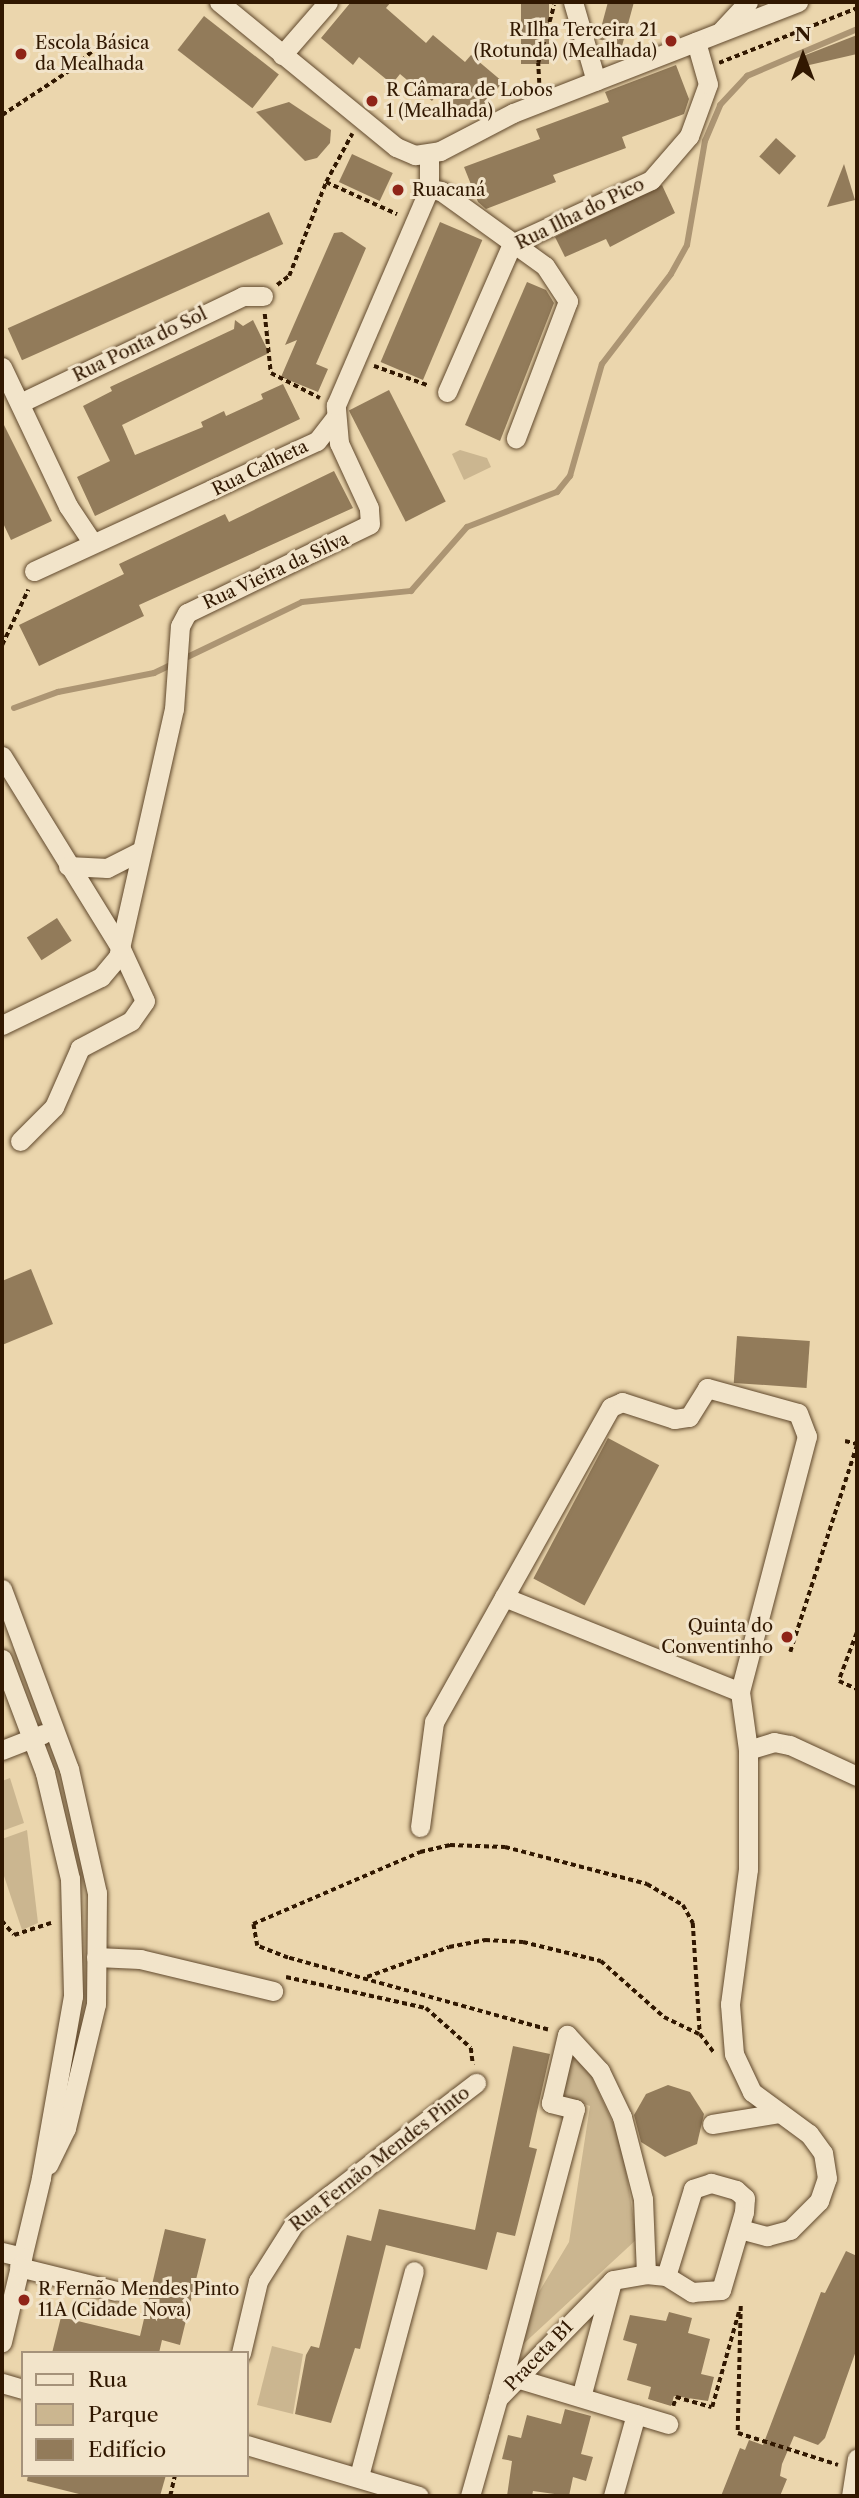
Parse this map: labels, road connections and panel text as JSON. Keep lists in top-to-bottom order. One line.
{"streets":{"street":["Rua Ilha do Pico","Rua Ponta do Sol","Rua Calheta","Rua Vieira da Silva","Rua Fernão Mendes Pinto","Praceta B1"]},"crossings":[["Rua Calheta","Rua Vieira da Silva"]],"places":["R Ilha Terceira 21 (Rotunda) (Mealhada)","Escola Básica da Mealhada","R Câmara de Lobos 1 (Mealhada)","Ruacaná","Quinta do Conventinho","R Fernão Mendes Pinto 11A (Cidade Nova)"],"legend":["Rua","Parque","Edifício"],"north":"top"}
